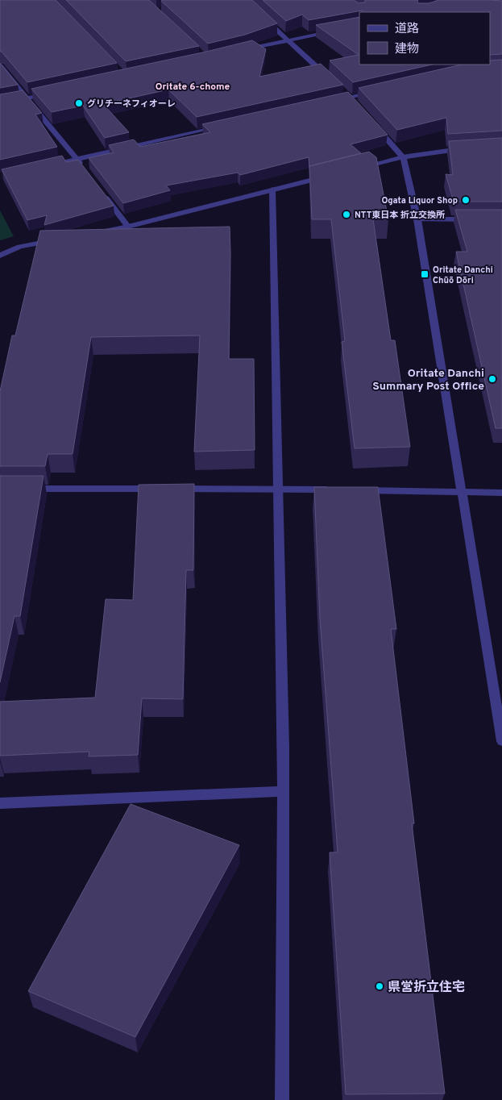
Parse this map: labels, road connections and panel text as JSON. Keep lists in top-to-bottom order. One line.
{"districts":["Oritate 6-chome"],"places":{"other":["グリチーネフィオーレ","Ogata Liquor Shop","NTT東日本 折立交換所","Oritate Danchi Summary Post Office","県営折立住宅"],"transit":["Oritate Danchi Chūō Dōri"]},"legend":["道路","建物"]}
